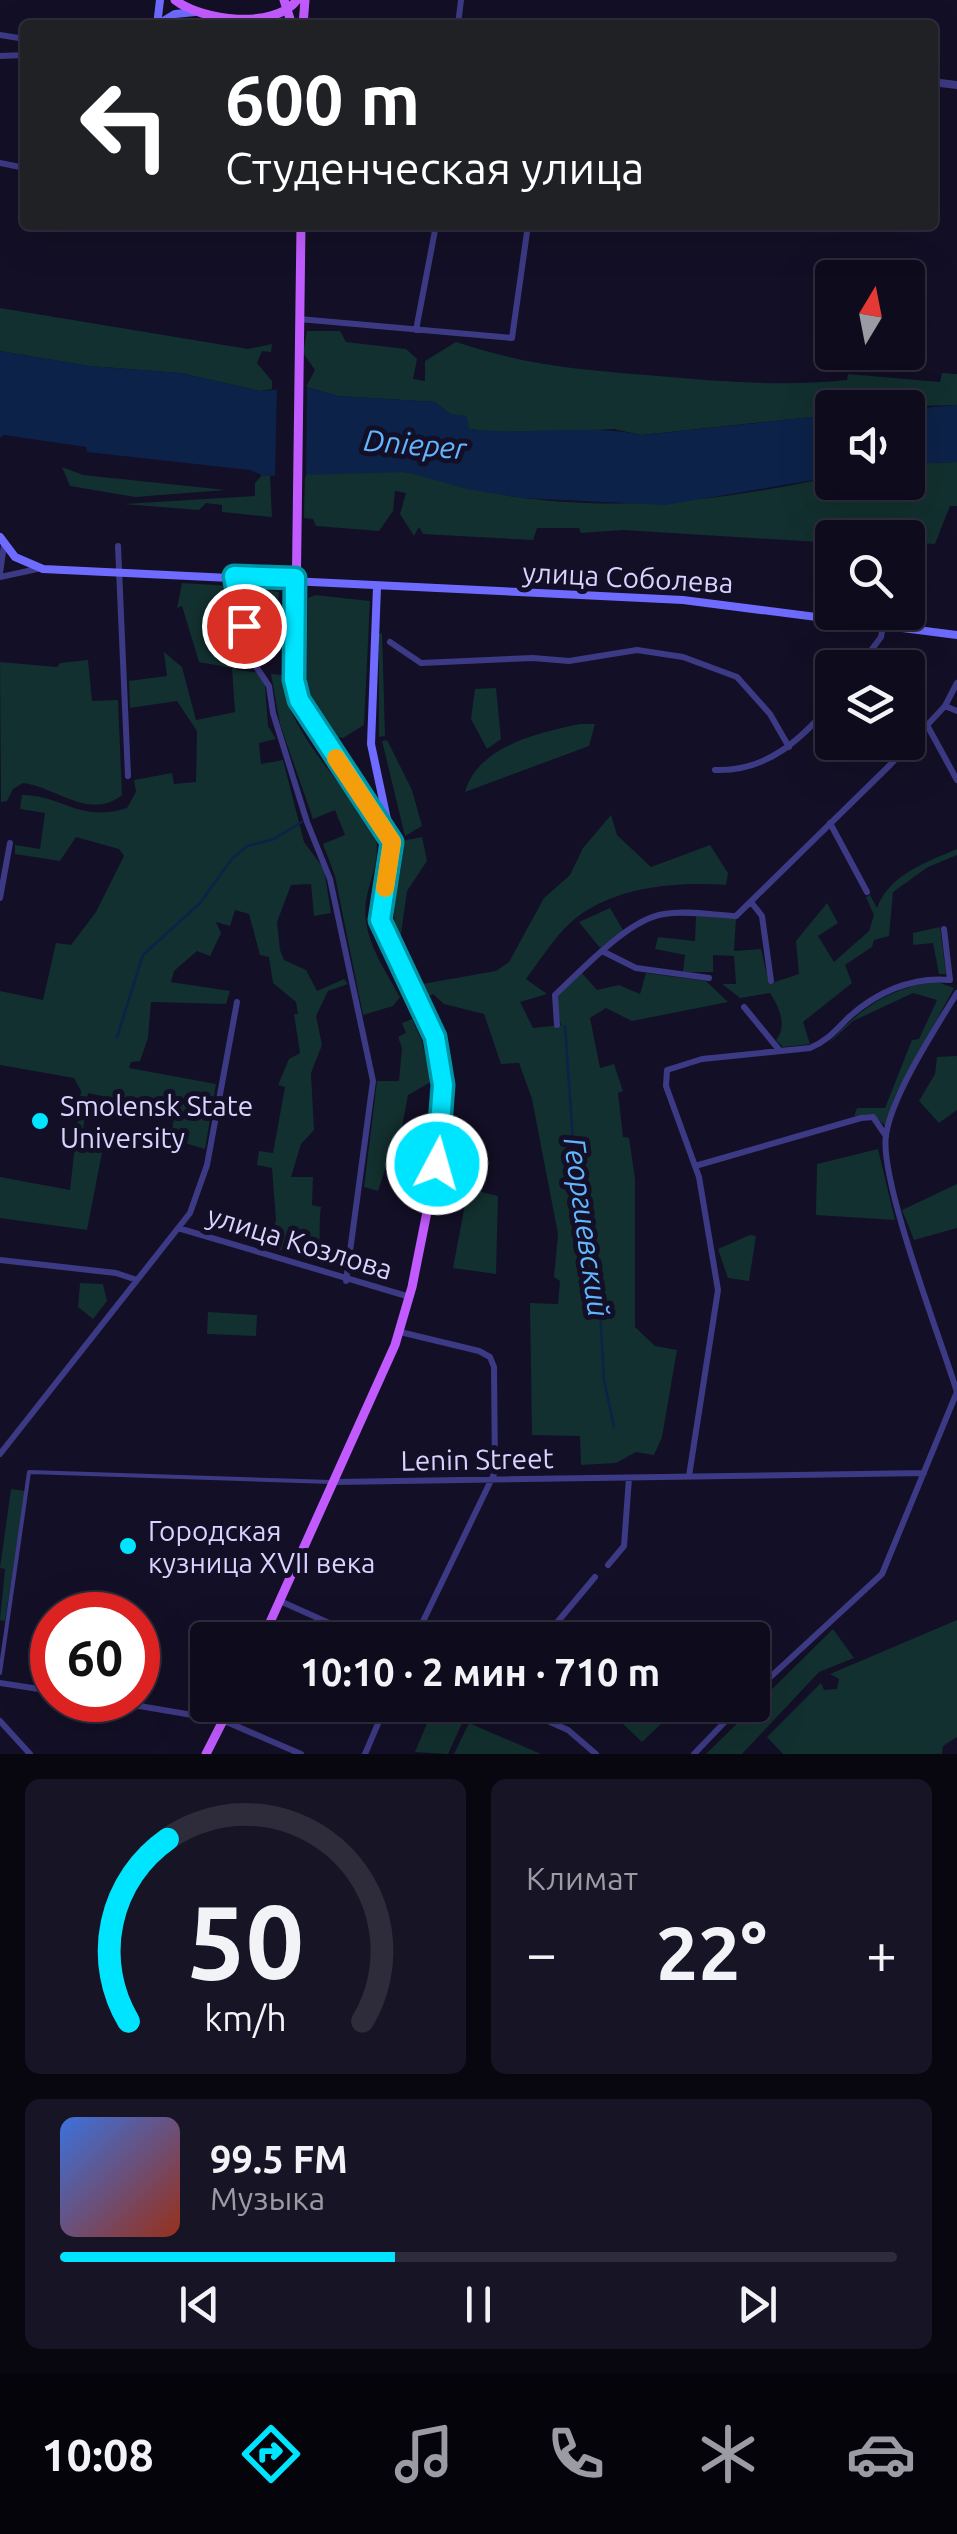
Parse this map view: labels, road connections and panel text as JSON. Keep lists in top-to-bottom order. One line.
{"streets":{"main road":["улица Соболева"],"street":["улица Козлова","Lenin Street"]},"water":["Dnieper","Георгиевский"],"places":["Smolensk State University","Городская кузница XVII века"],"north":"top","page":{"turn":["600 m","Студенческая улица"],"limit":"60","trip":"10:10 · 2 мин · 710 m","tile":"Климат","heat":["−","22°","+"],"song":["99.5 FM","Музыка"],"tabs":"10:08","gauge":["50","km/h"]}}
